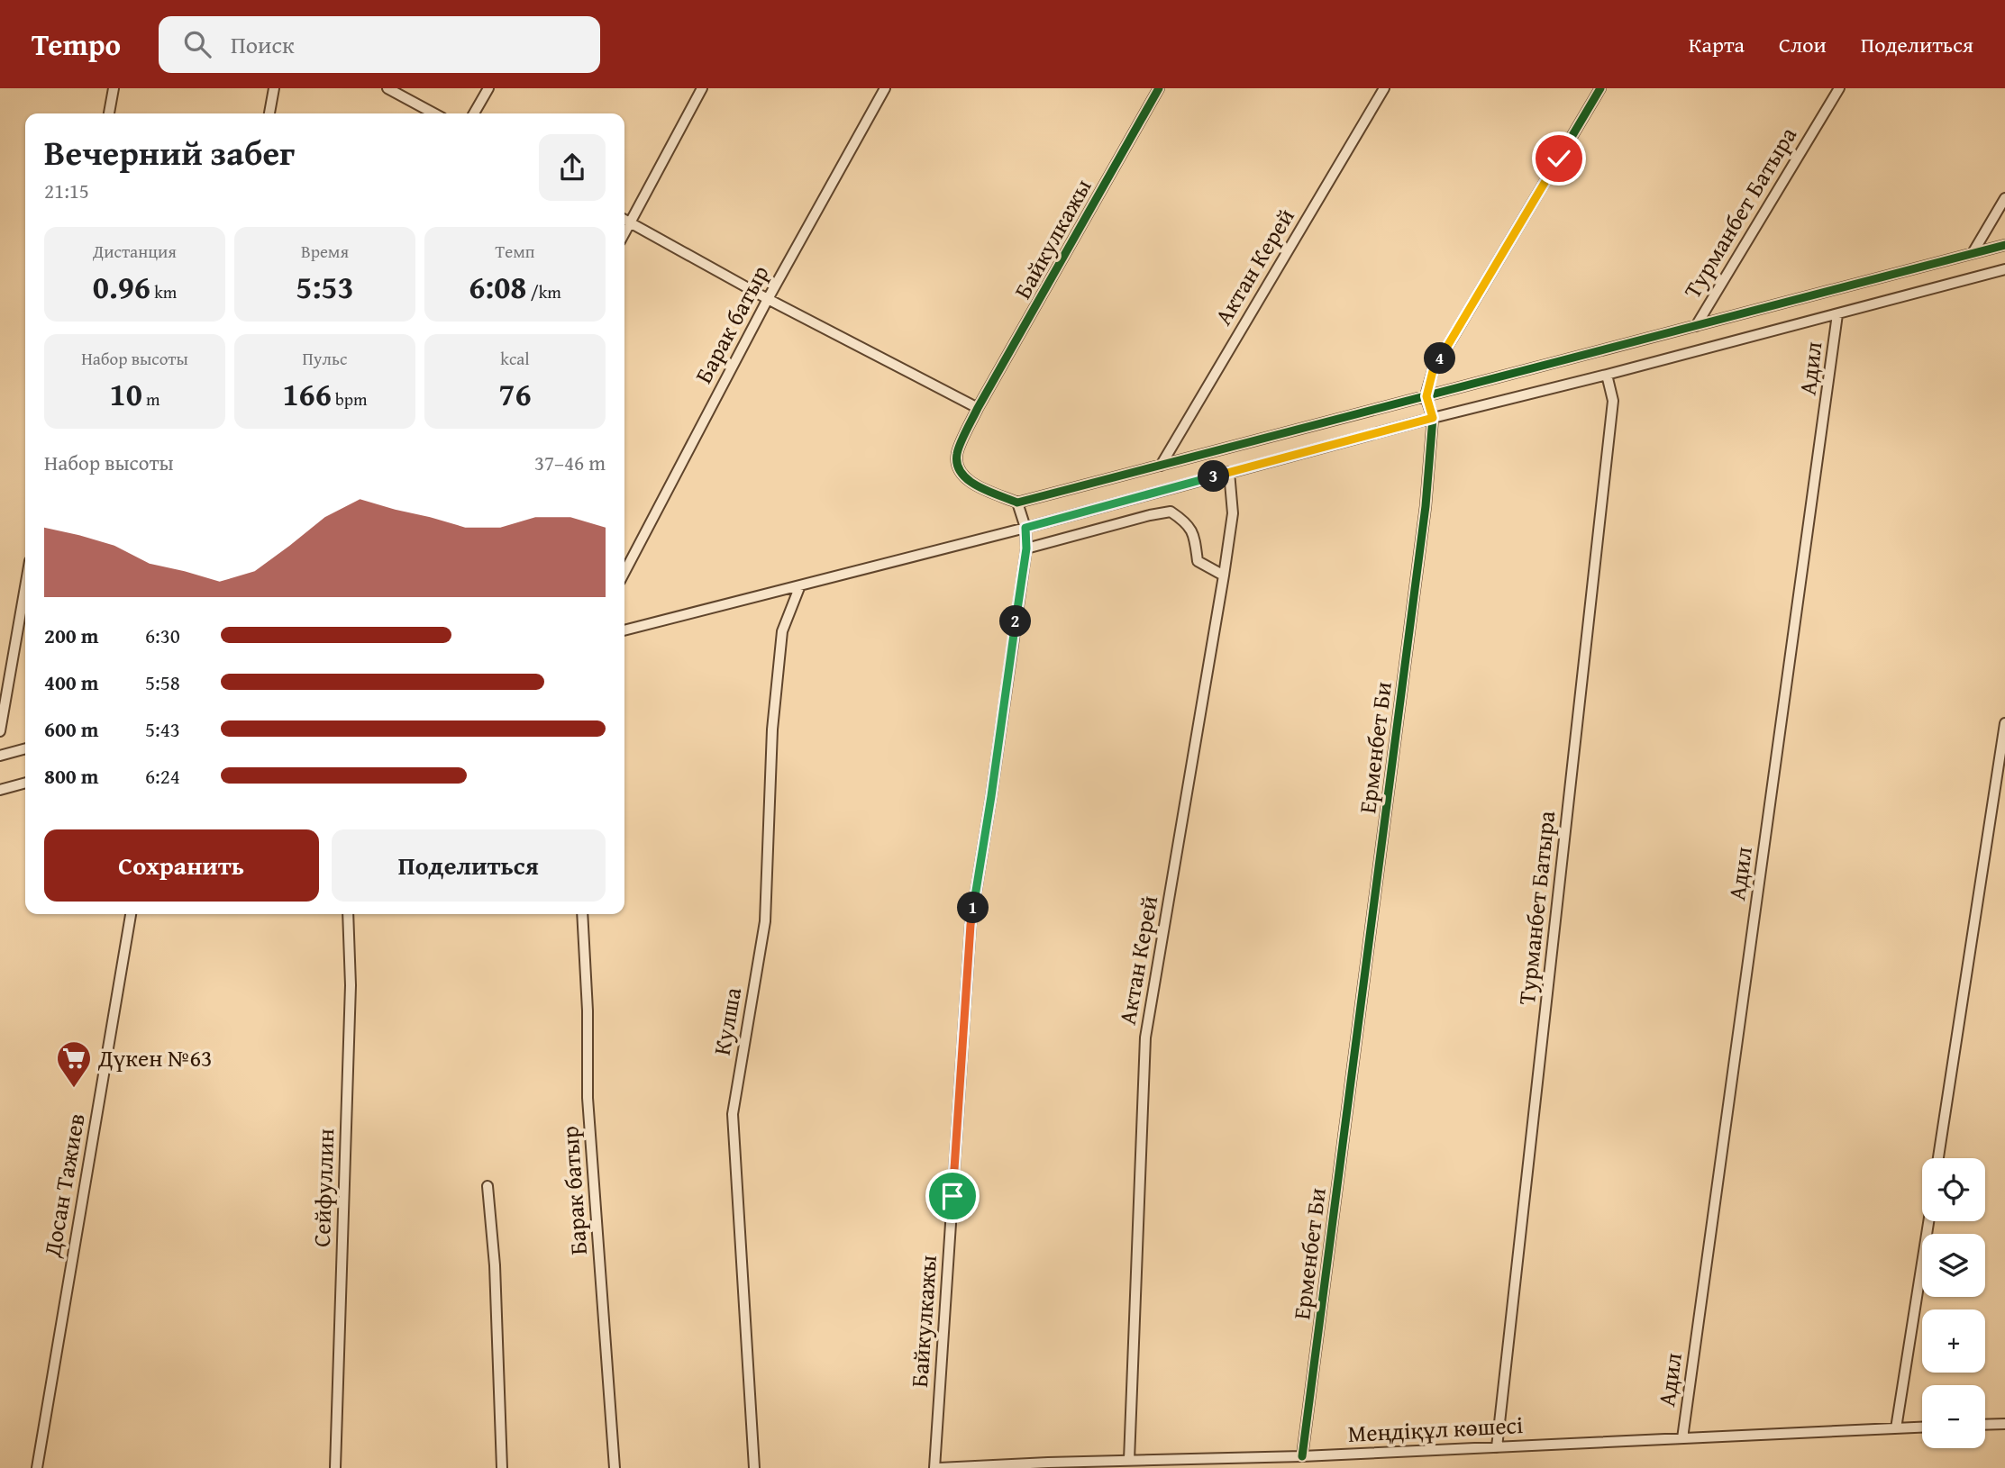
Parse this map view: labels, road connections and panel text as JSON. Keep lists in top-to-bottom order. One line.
{"streets":{"street":["Турманбет Батыра","Байкулкажы","Актан Керей","Барак батыр","Адил","Ерменбет Би","Кулша","Досан Тажиев","Сейфуллин","Меңдіқұл көшесі"]},"crossings":[["Турманбет Батыра","Меңдіқұл көшесі"],["Актан Керей","Меңдіқұл көшесі"],["Адил","Меңдіқұл көшесі"],["Ерменбет Би","Меңдіқұл көшесі"]],"places":{"supermarket":["Дүкен №63"]},"page":{"header":"Tempo","search":"Поиск","nav":["Карта","Слои","Поделиться"],"heading":["Вечерний забег","21:15"],"stats":[["Дистанция","0.96 km"],["Время","5:53"],["Темп","6:08 /km"],["Набор высоты","10 m"],["Пульс","166 bpm"],["kcal","76"]],"pins":["4","3","2","1"],"chart":["Набор высоты","37–46 m"],"list":[{"name":"200 m","note":"6:30"},{"name":"400 m","note":"5:58"},{"name":"600 m","note":"5:43"},{"name":"800 m","note":"6:24"}],"buttons":["Сохранить","Поделиться"],"map_buttons":["+","−"]}}
